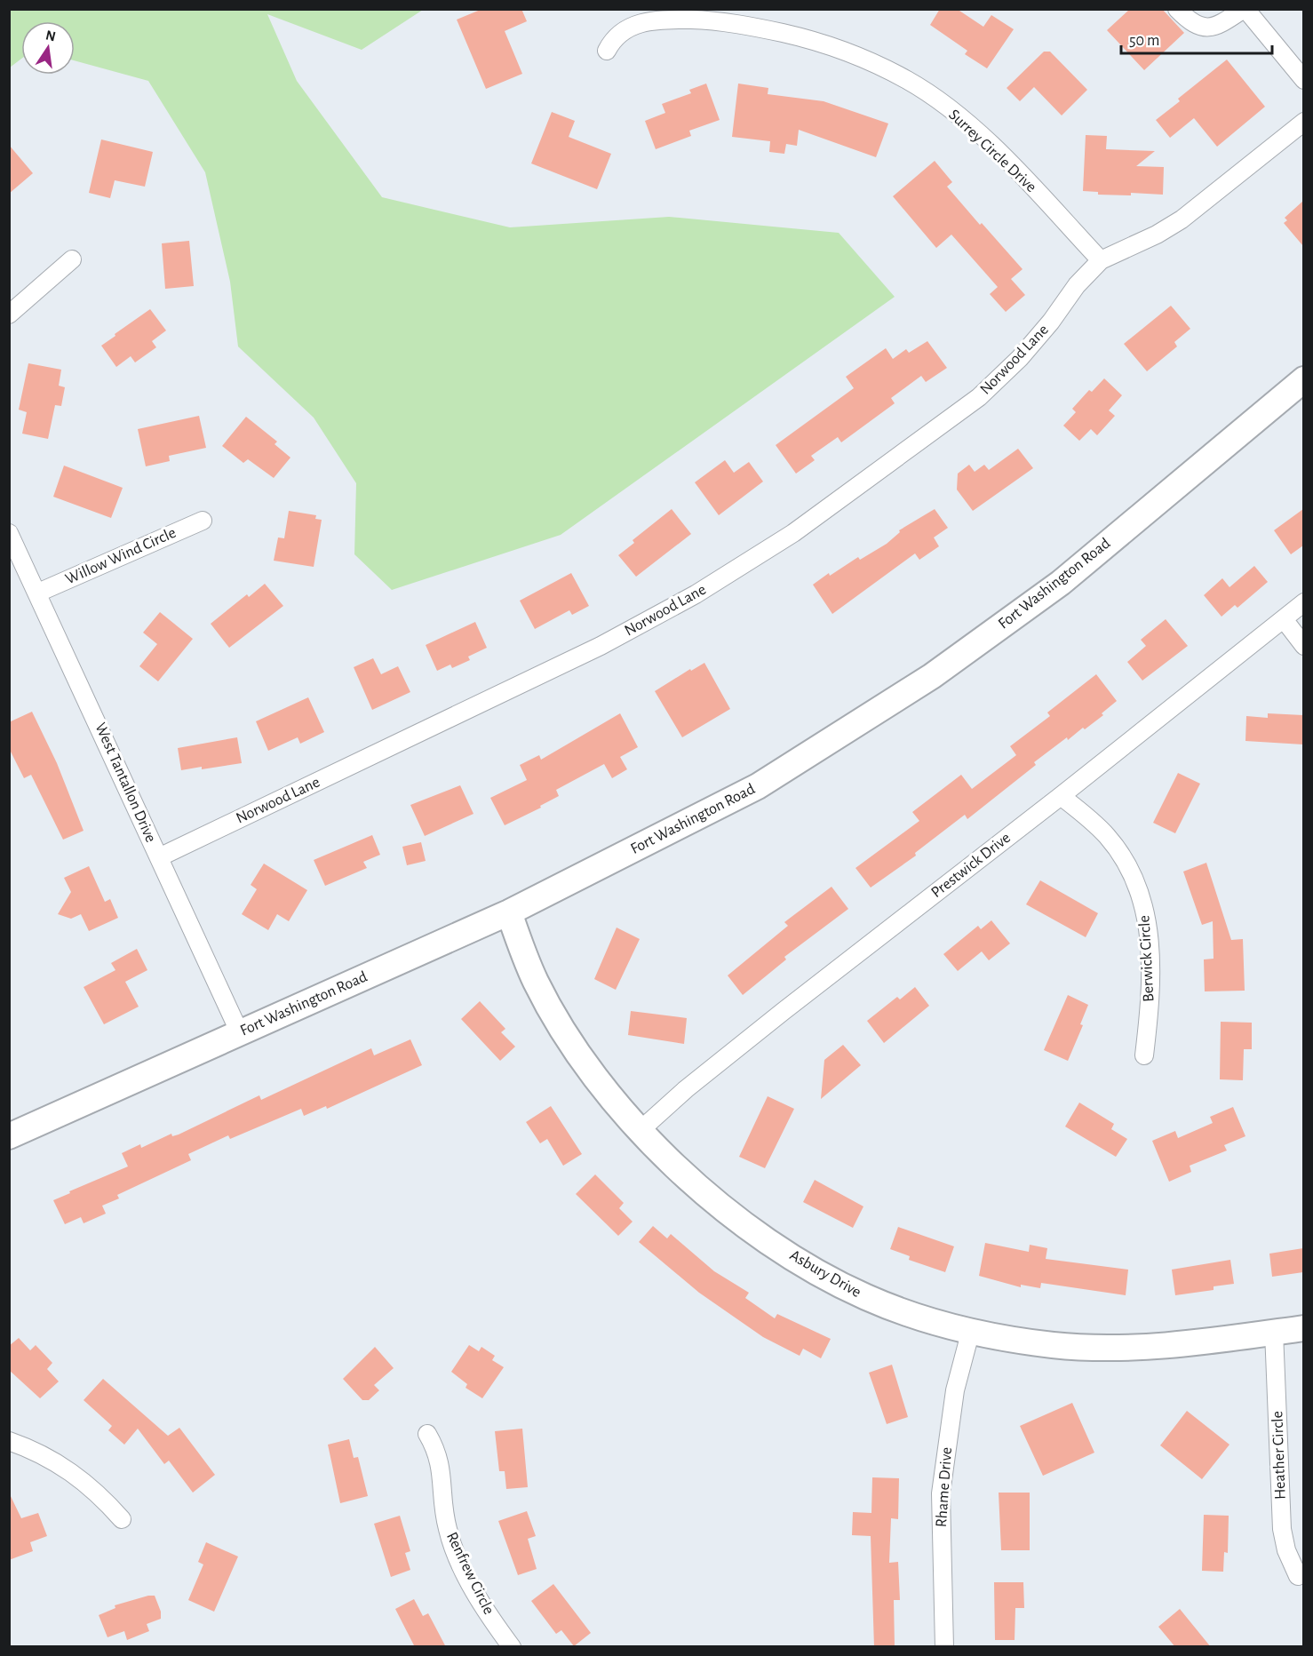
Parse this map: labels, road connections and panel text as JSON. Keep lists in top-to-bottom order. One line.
{"streets":{"main road":["Fort Washington Road","Asbury Drive"],"street":["Surrey Circle Drive","Norwood Lane","Willow Wind Circle","West Tantallon Drive","Prestwick Drive","Berwick Circle","Heather Circle","Rhame Drive","Renfrew Circle"]},"crossings":[["Surrey Circle Drive","Norwood Lane"],["Norwood Lane","West Tantallon Drive"],["Willow Wind Circle","West Tantallon Drive"],["Fort Washington Road","West Tantallon Drive"],["Fort Washington Road","Asbury Drive"],["Prestwick Drive","Berwick Circle"],["Prestwick Drive","Asbury Drive"],["Asbury Drive","Heather Circle"],["Asbury Drive","Rhame Drive"]],"scale_bar":"50 m","north":"top"}
